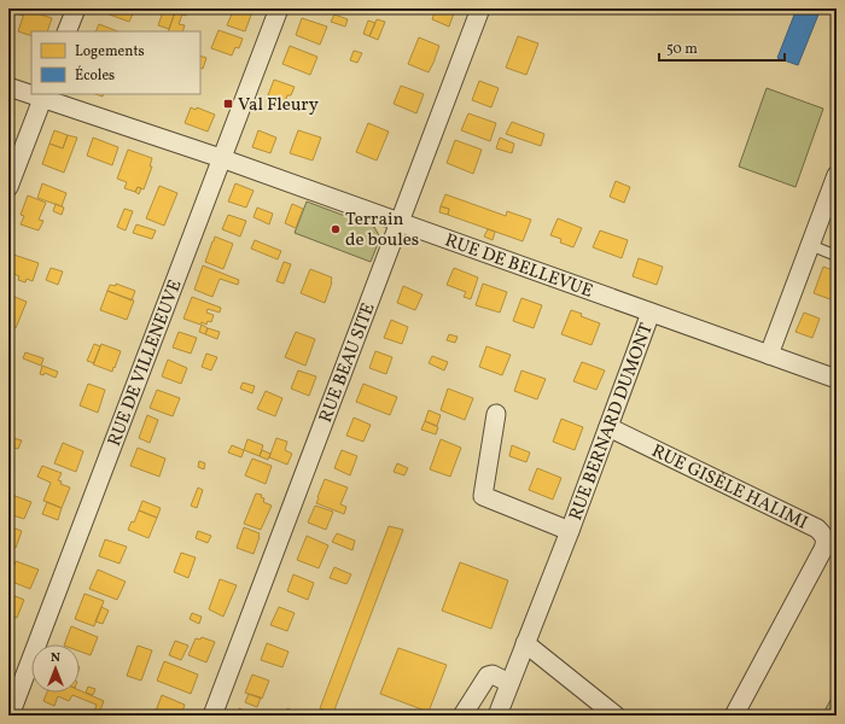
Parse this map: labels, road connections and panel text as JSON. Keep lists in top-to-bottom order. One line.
{"streets":{"street":["RUE DE BELLEVUE","RUE DE VILLENEUVE","RUE BEAU SITE","RUE BERNARD DUMONT","RUE GISÈLE HALIMI"]},"crossings":[["RUE DE BELLEVUE","RUE DE VILLENEUVE"],["RUE DE BELLEVUE","RUE BEAU SITE"],["RUE DE BELLEVUE","RUE BERNARD DUMONT"],["RUE BERNARD DUMONT","RUE GISÈLE HALIMI"]],"places":{"transit":["Val Fleury"],"other":["Terrain de boules"]},"legend":["Logements","Écoles"],"scale_bar":"50 m","north":"top"}
